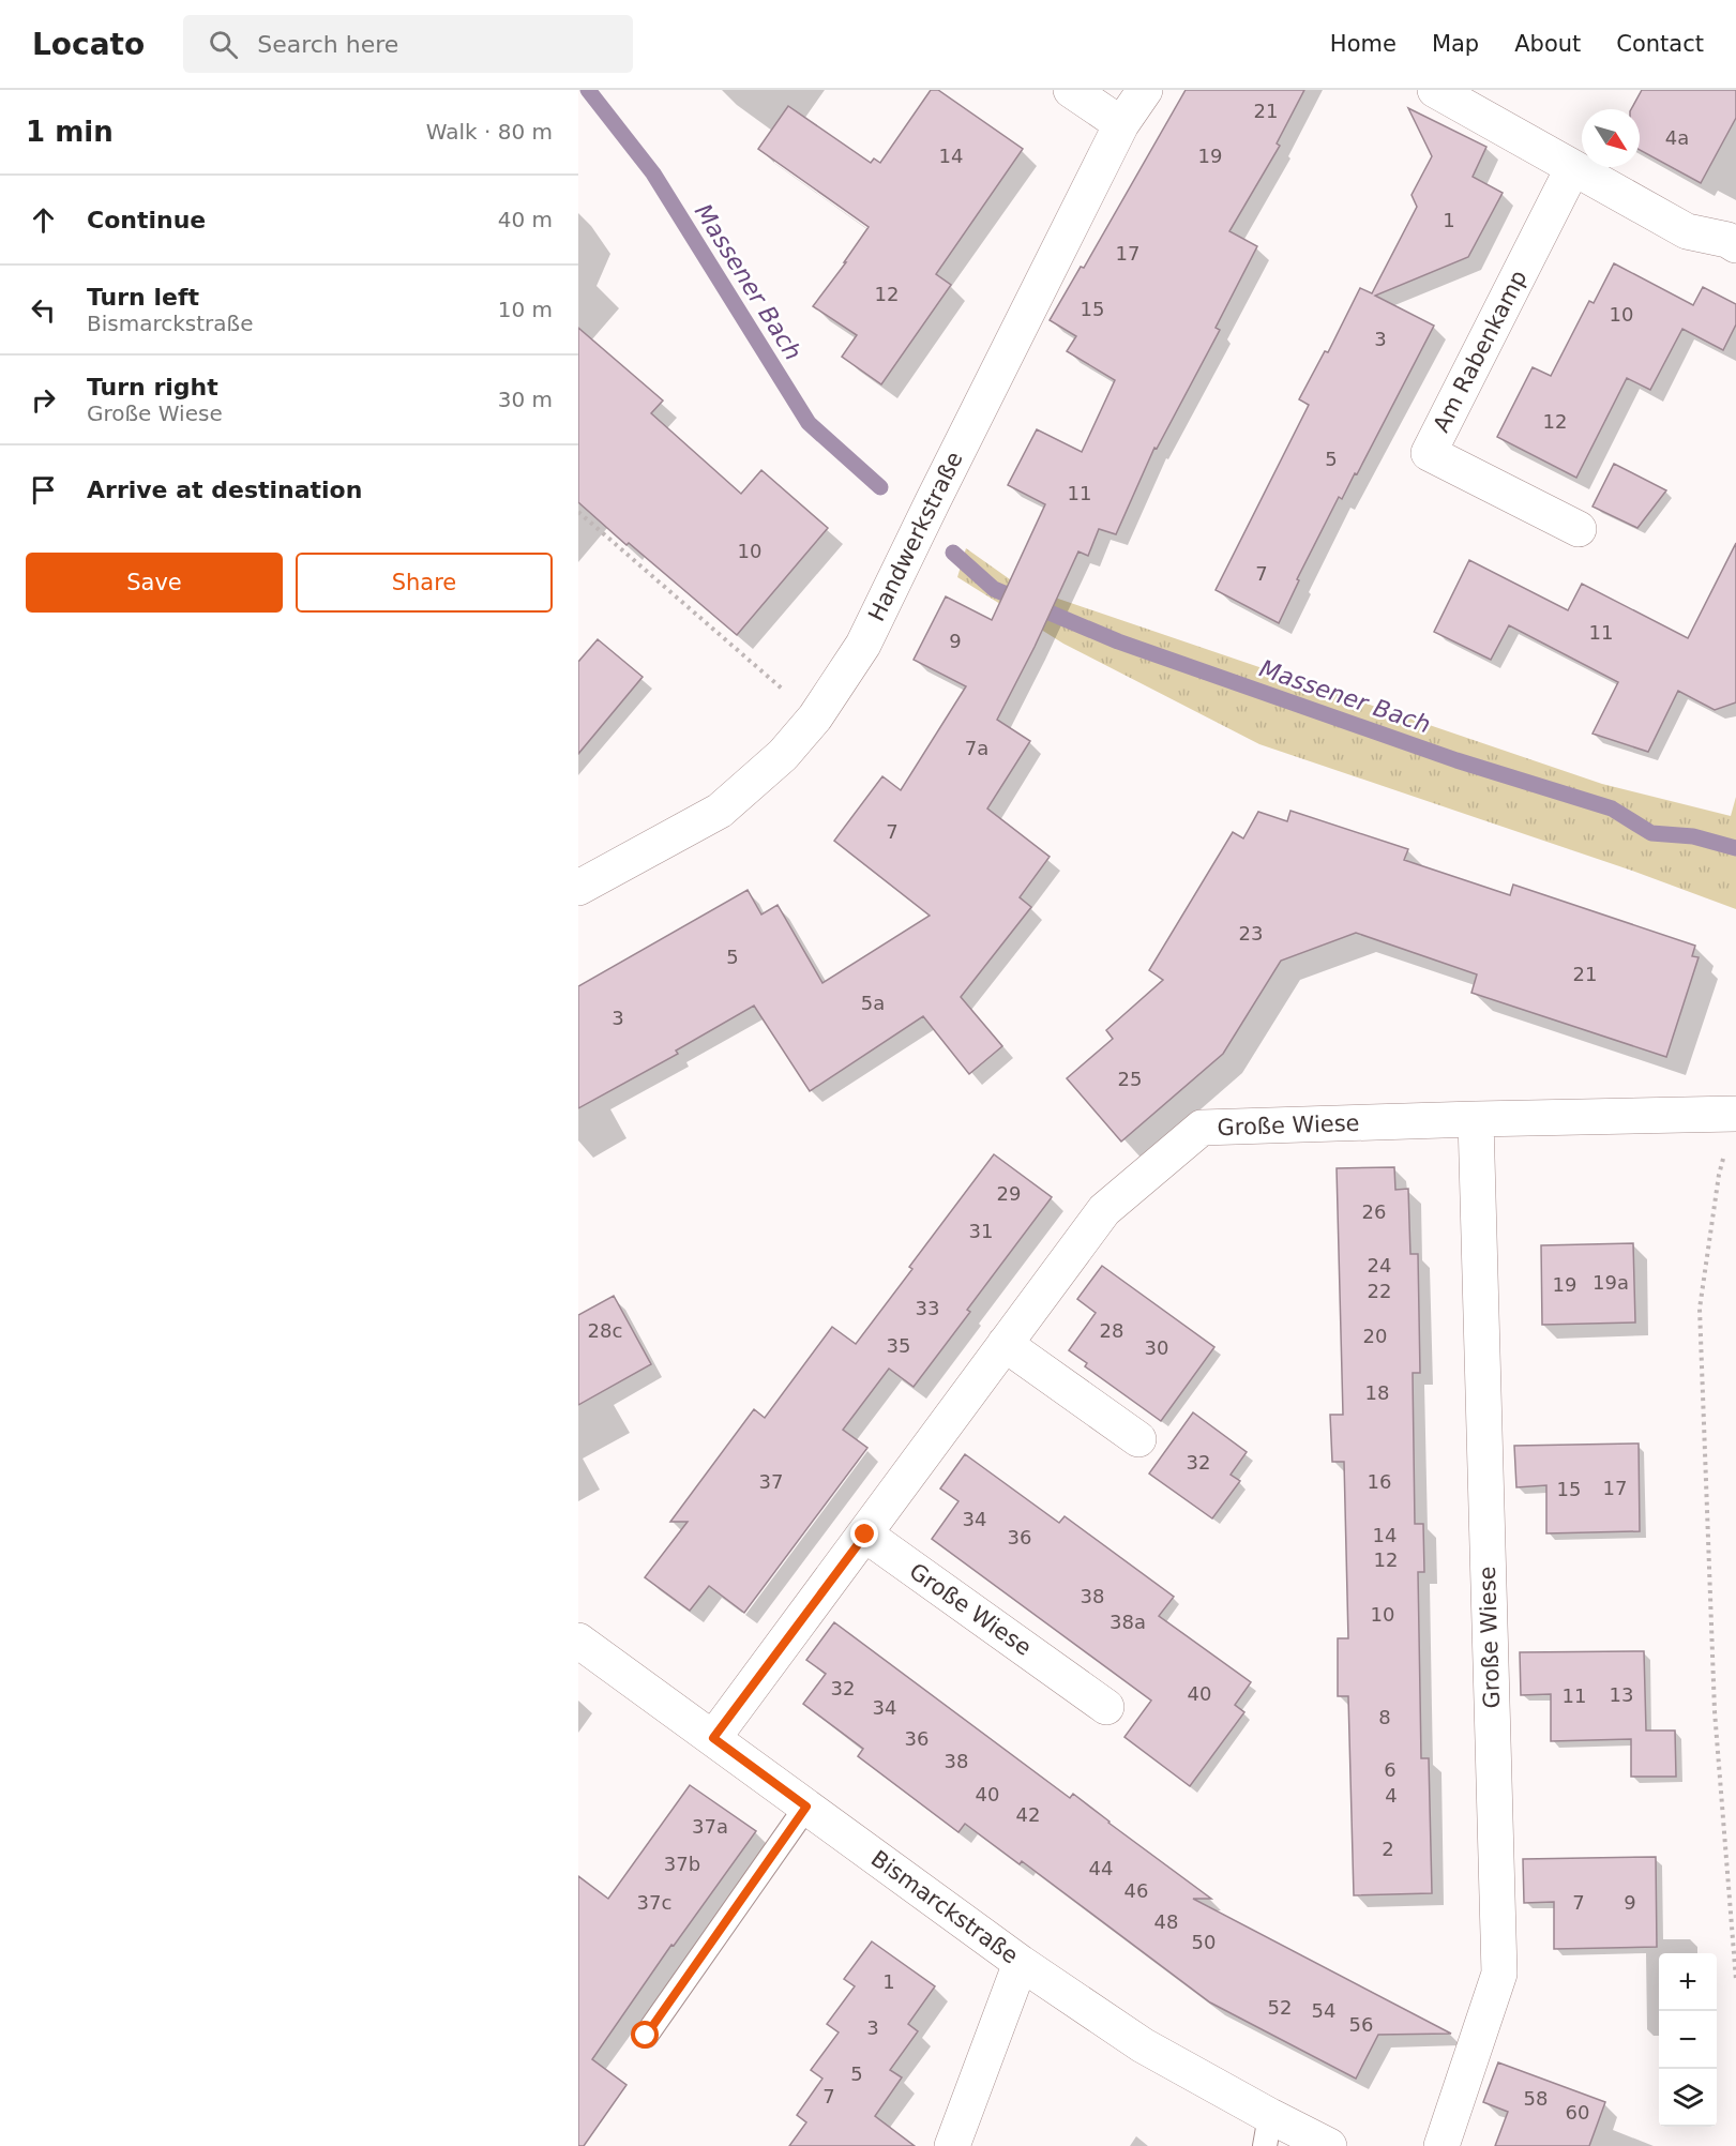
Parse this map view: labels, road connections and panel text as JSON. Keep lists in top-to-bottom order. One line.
{"streets":{"street":["Am Rabenkamp","Handwerkstraße","Große Wiese","Bismarckstraße"]},"crossings":[["Große Wiese","Bismarckstraße"]],"water":["Massener Bach"],"house_numbers":["21","4a","14","19","1","17","12","15","10","3","12","5","11","10","7","11","9","7a","7","23","5","21","5a","3","25","29","26","31","24","19a","19","22","33","28c","28","20","35","30","18","32","37","16","17","15","34","14","36","12","38","10","38a","32","40","13","11","34","8","36","38","6","40","4","42","37a","2","37b","44","46","37c","7","9","48","50","1","52","54","56","3","5","7","58","60"],"north":"bottom right","page":{"header":"Locato","search":"Search here","nav":["Home","Map","About","Contact"],"heading":["1 min","Walk · 80 m"],"list":[["Continue","40 m"],["Turn left","Bismarckstraße","10 m"],["Turn right","Große Wiese","30 m"],"Arrive at destination"],"buttons":["Save","Share"],"map_buttons":["+","−"]}}
